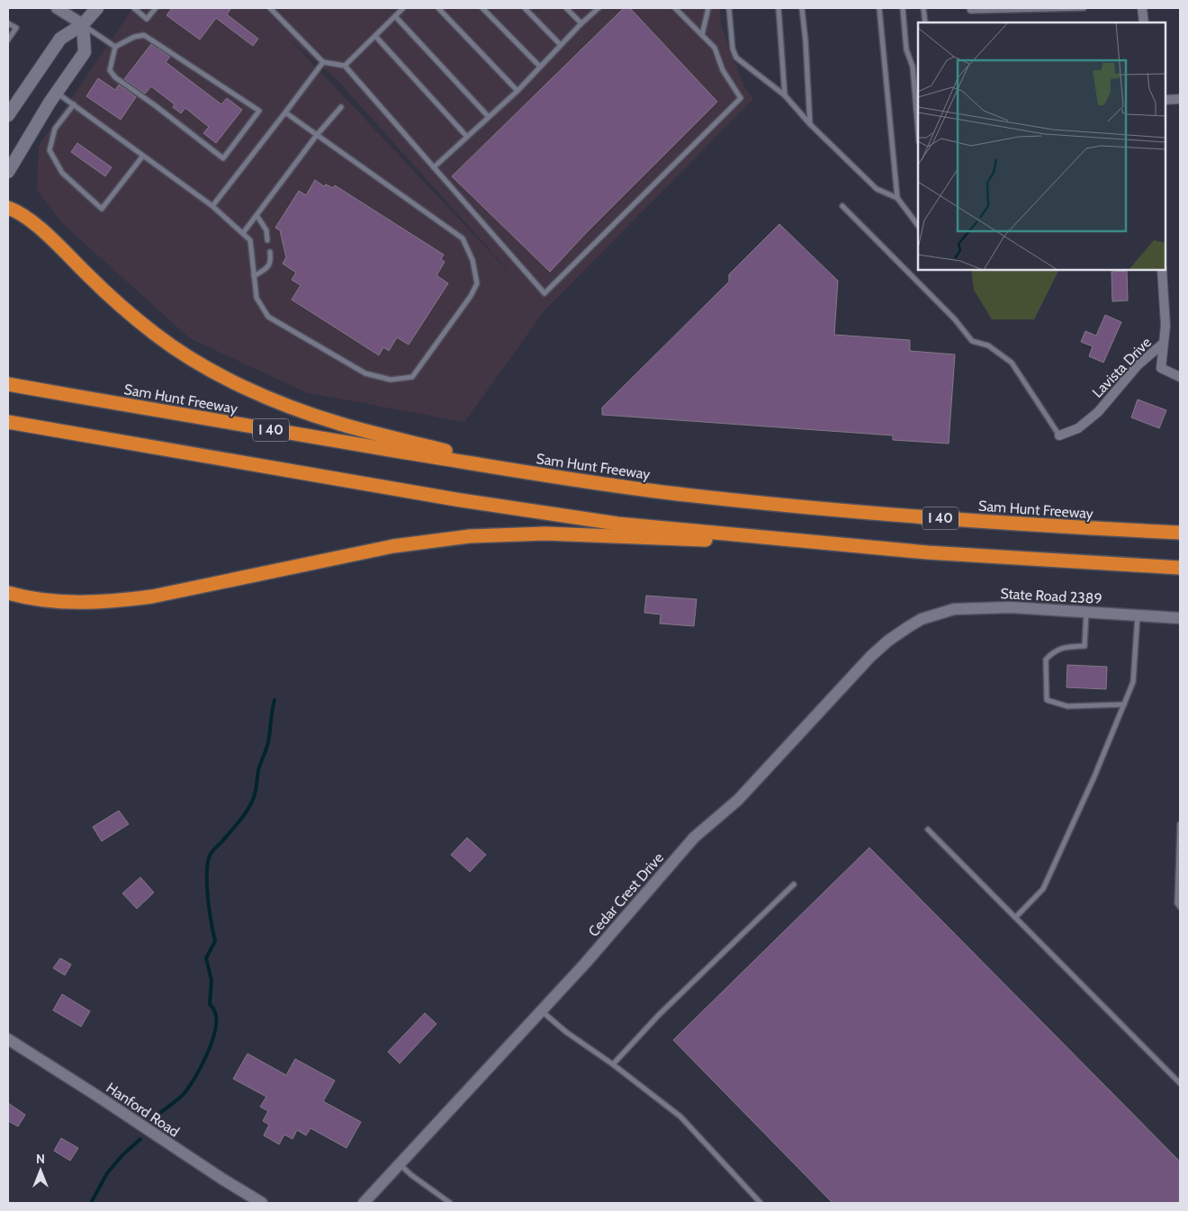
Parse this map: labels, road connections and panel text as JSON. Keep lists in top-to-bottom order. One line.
{"streets":{"highway":["Sam Hunt Freeway","I 40"],"street":["Lavista Drive","State Road 2389","Cedar Crest Drive","Hanford Road"]},"crossings":[["State Road 2389","Cedar Crest Drive"]],"north":"top"}
